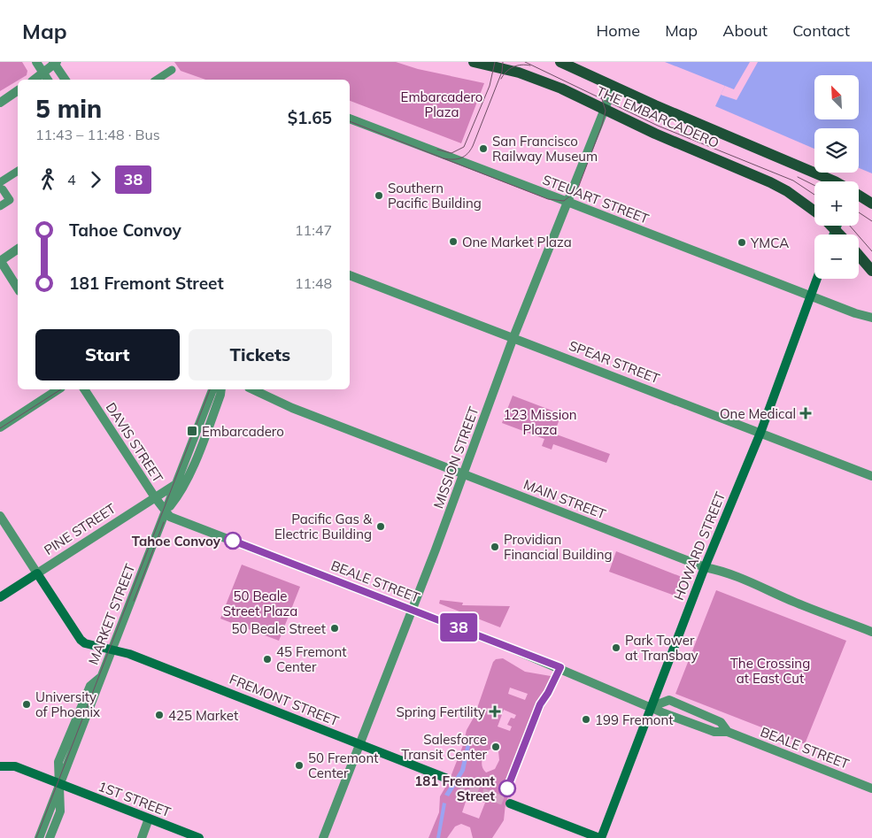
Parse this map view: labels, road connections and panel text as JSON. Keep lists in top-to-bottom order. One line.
{"streets":{"main road":["THE EMBARCADERO","PINE STREET","HOWARD STREET","FREMONT STREET","1ST STREET"],"street":["STEUART STREET","SPEAR STREET","DAVIS STREET","MISSION STREET","MAIN STREET","BEALE STREET","MARKET STREET"]},"crossings":[["THE EMBARCADERO","MISSION STREET"],["STEUART STREET","MISSION STREET"],["STEUART STREET","HOWARD STREET"],["SPEAR STREET","MISSION STREET"],["SPEAR STREET","HOWARD STREET"],["DAVIS STREET","PINE STREET"],["DAVIS STREET","BEALE STREET"],["DAVIS STREET","MARKET STREET"],["MISSION STREET","MAIN STREET"],["MISSION STREET","BEALE STREET"],["MISSION STREET","FREMONT STREET"],["MAIN STREET","HOWARD STREET"],["PINE STREET","MARKET STREET"],["PINE STREET","FREMONT STREET"],["HOWARD STREET","BEALE STREET"],["BEALE STREET","MARKET STREET"],["MARKET STREET","FREMONT STREET"],["MARKET STREET","1ST STREET"]],"parks":["Embarcadero Plaza","123 Mission Plaza","50 Beale Street Plaza","The Crossing at East Cut"],"places":{"other":["San Francisco Railway Museum","Southern Pacific Building","One Market Plaza","YMCA","Pacific Gas & Electric Building","Tahoe Convoy","Providian Financial Building","50 Beale Street","Park Tower at Transbay","45 Fremont Center","University of Phoenix","425 Market","199 Fremont","Salesforce Transit Center","50 Fremont Center","181 Fremont Street"],"health":["One Medical","Spring Fertility"],"transit":["Embarcadero"]},"lines":["bus line 38"],"north":"top left","page":{"header":"Map","nav":["Home","Map","About","Contact"],"on_map":"38","map_buttons":["+","−"],"heading":["5 min","11:43 – 11:48 · Bus","$1.65"],"legs":["4","38"],"list":[{"name":"Tahoe Convoy","value":"11:47"},{"name":"181 Fremont Street","value":"11:48"}],"buttons":["Start","Tickets"]}}
